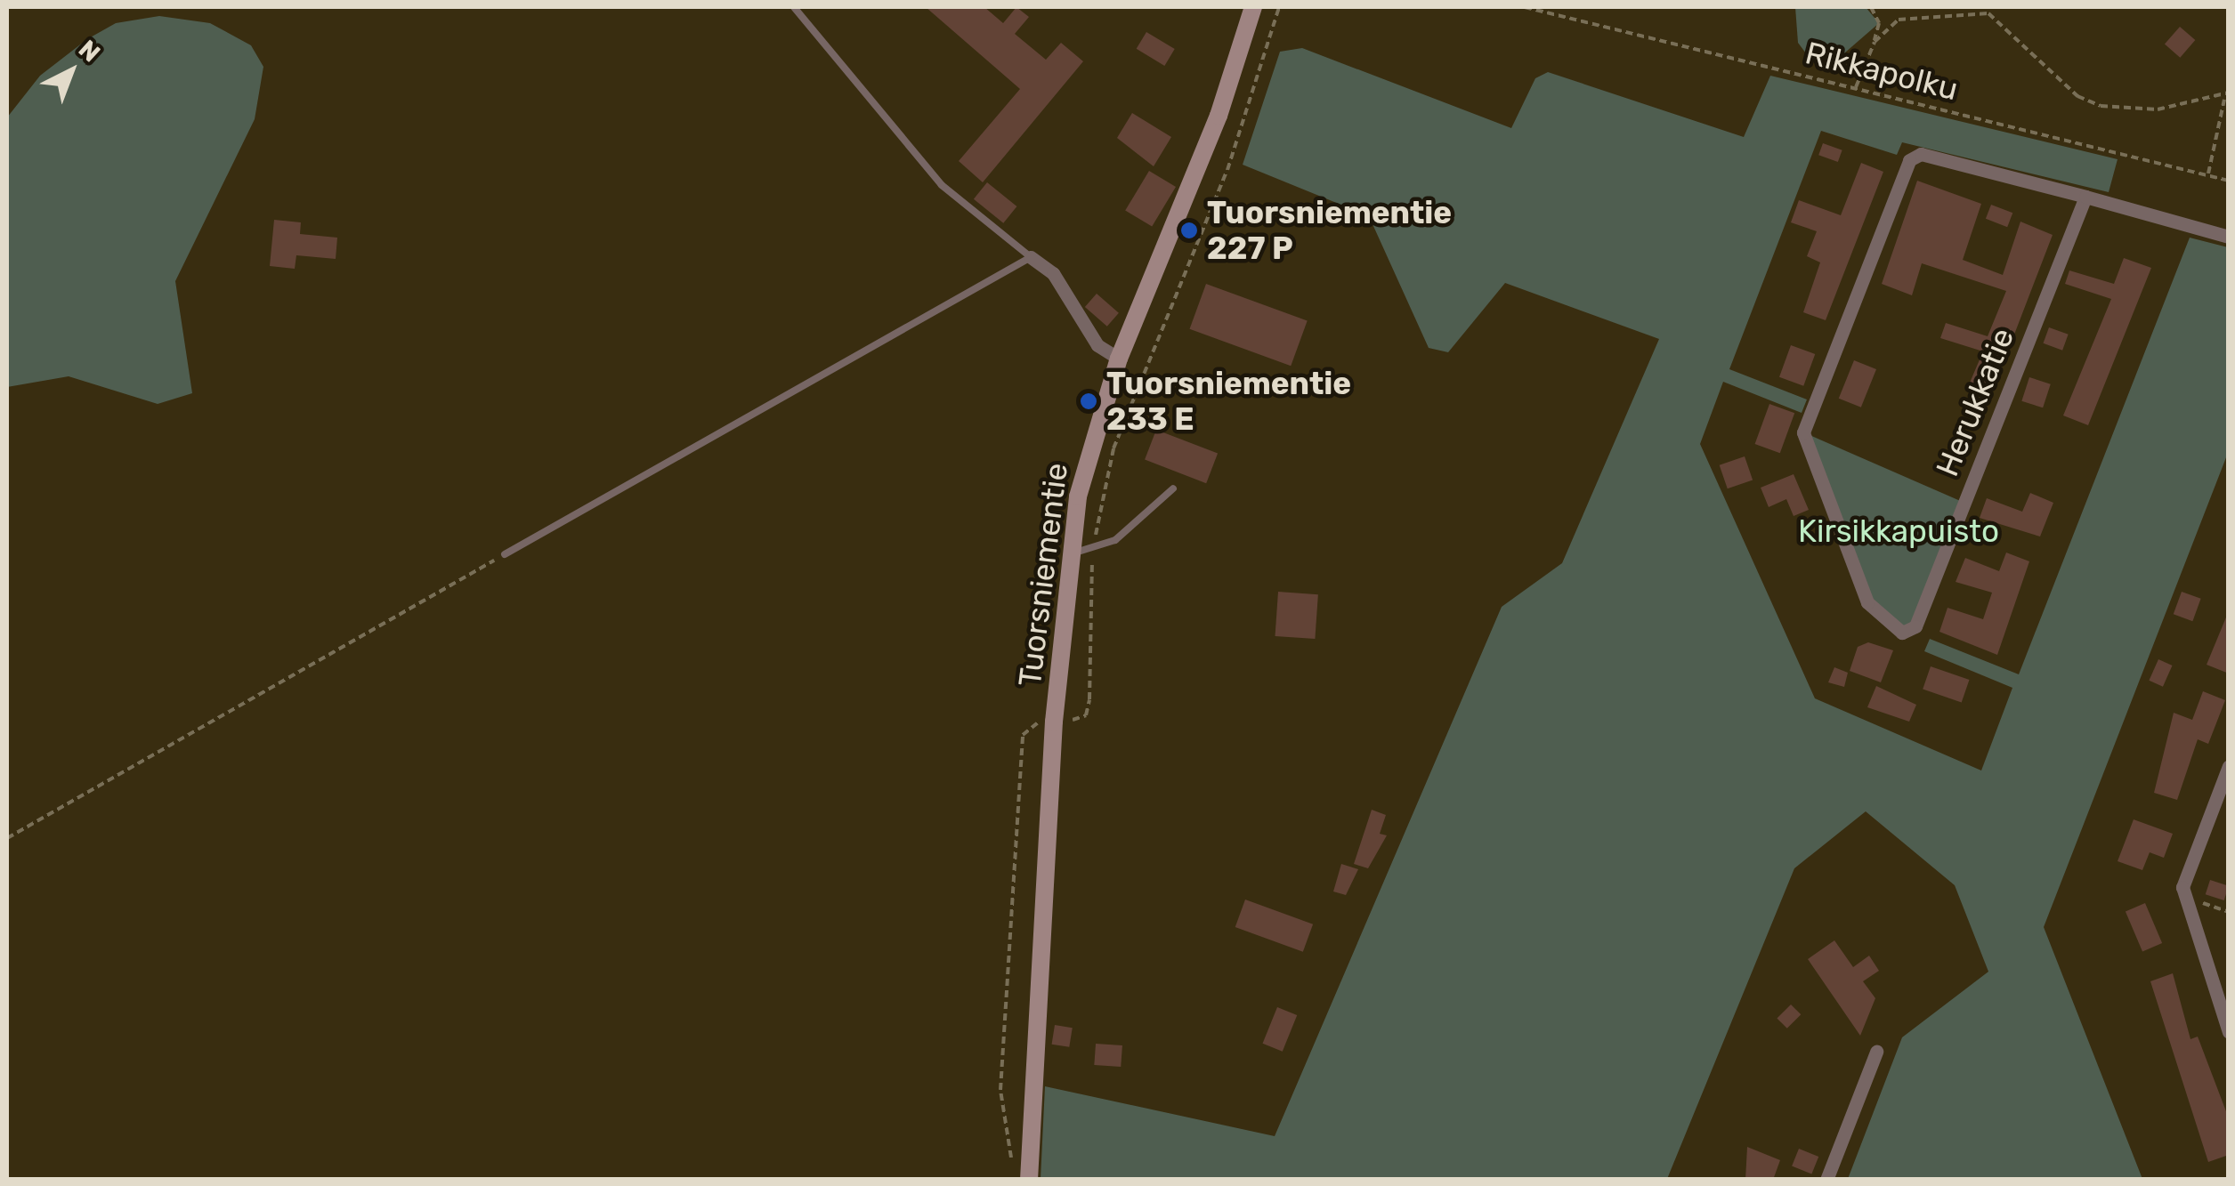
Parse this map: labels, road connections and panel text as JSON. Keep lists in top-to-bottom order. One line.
{"streets":{"main road":["Tuorsniementie"],"street":["Herukkatie"],"path":["Rikkapolku"]},"parks":["Kirsikkapuisto"],"places":["Tuorsniementie 227 P","Tuorsniementie 233 E"],"north":"top right"}
